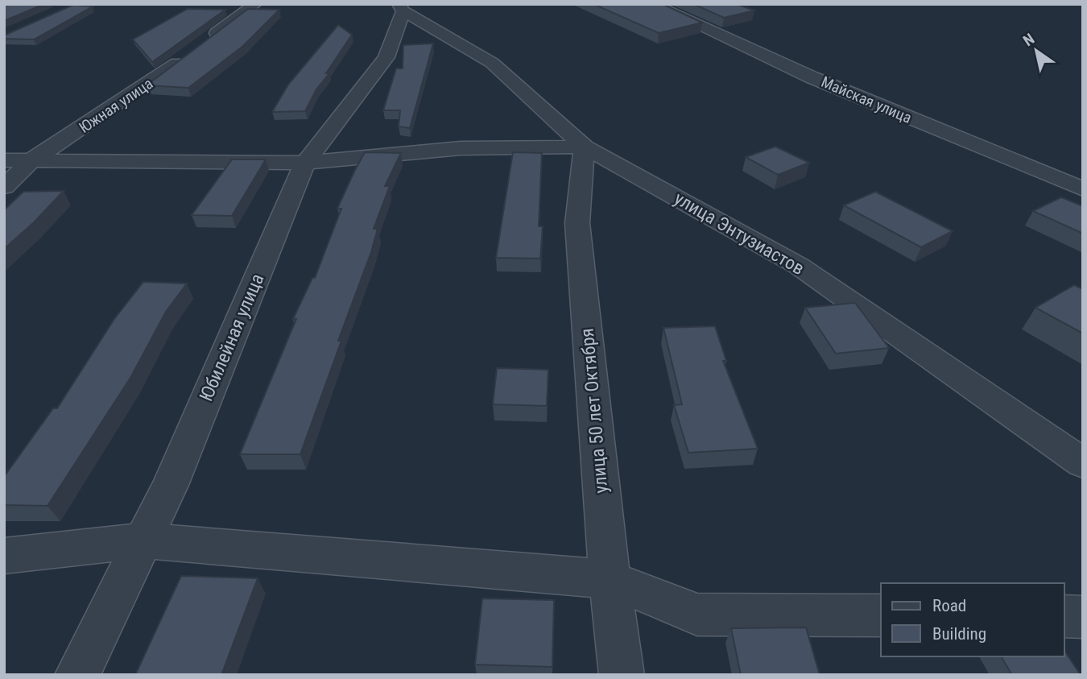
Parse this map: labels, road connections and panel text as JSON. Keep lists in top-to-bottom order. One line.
{"streets":{"street":["Майская улица","Южная улица","улица Энтузиастов","Юбилейная улица","улица 50 лет Октября"]},"crossings":[["улица Энтузиастов","Юбилейная улица"],["улица Энтузиастов","улица 50 лет Октября"]],"legend":["Road","Building"],"north":"top left"}
